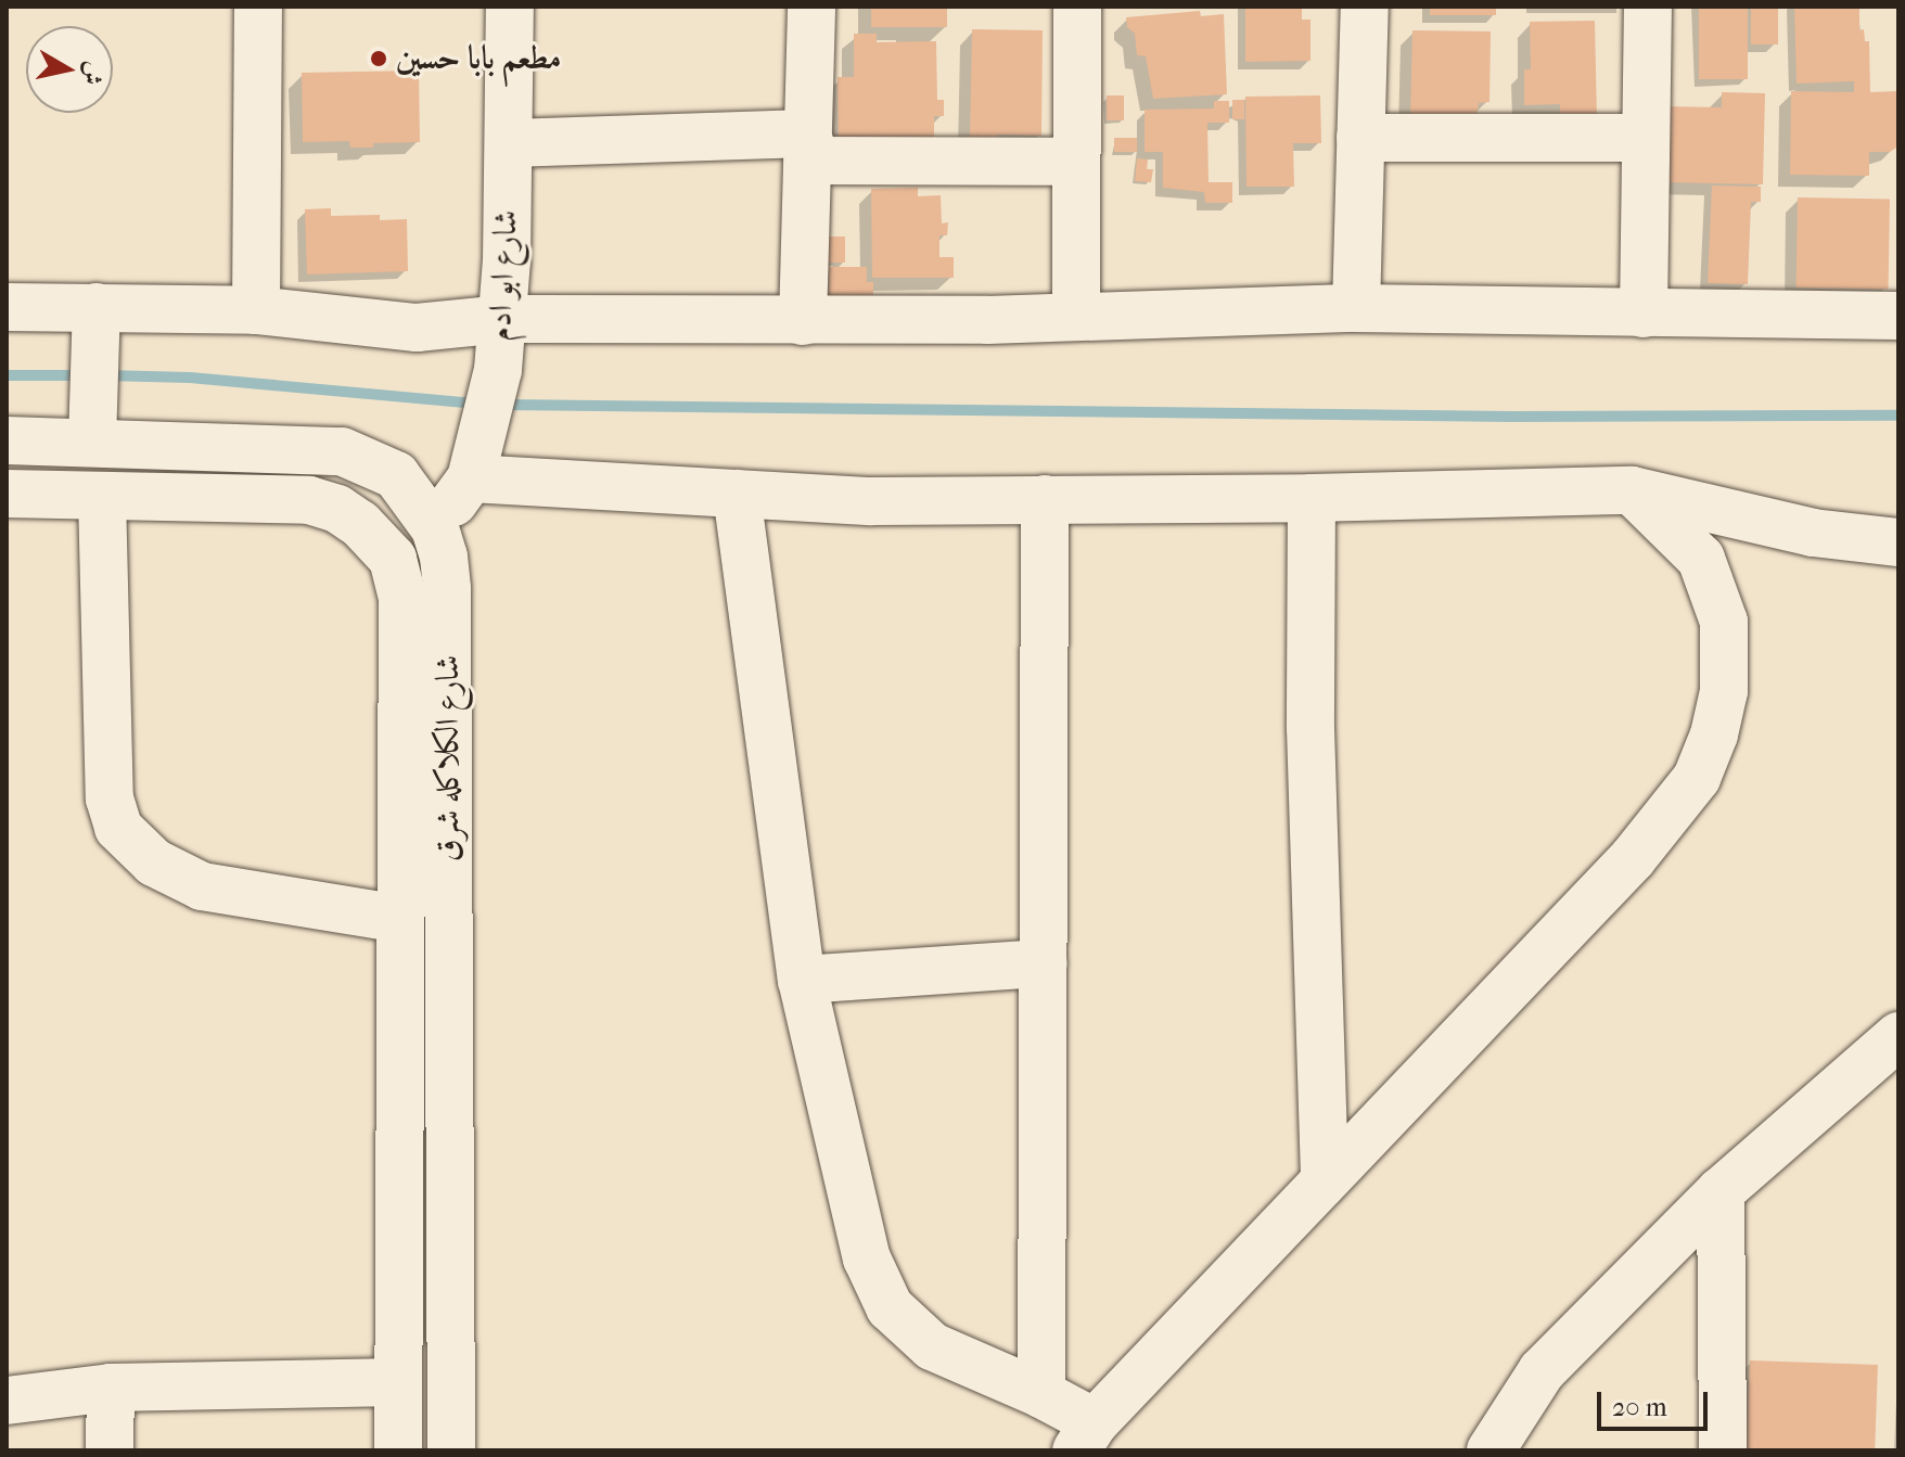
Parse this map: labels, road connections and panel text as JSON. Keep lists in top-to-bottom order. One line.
{"streets":{"street":["شارع ابو ادم","شارع الكلاكله شرق"]},"crossings":[["شارع ابو ادم","شارع الكلاكله شرق"]],"places":["مطعم بابا حسين"],"scale_bar":"20 m","north":"right"}
